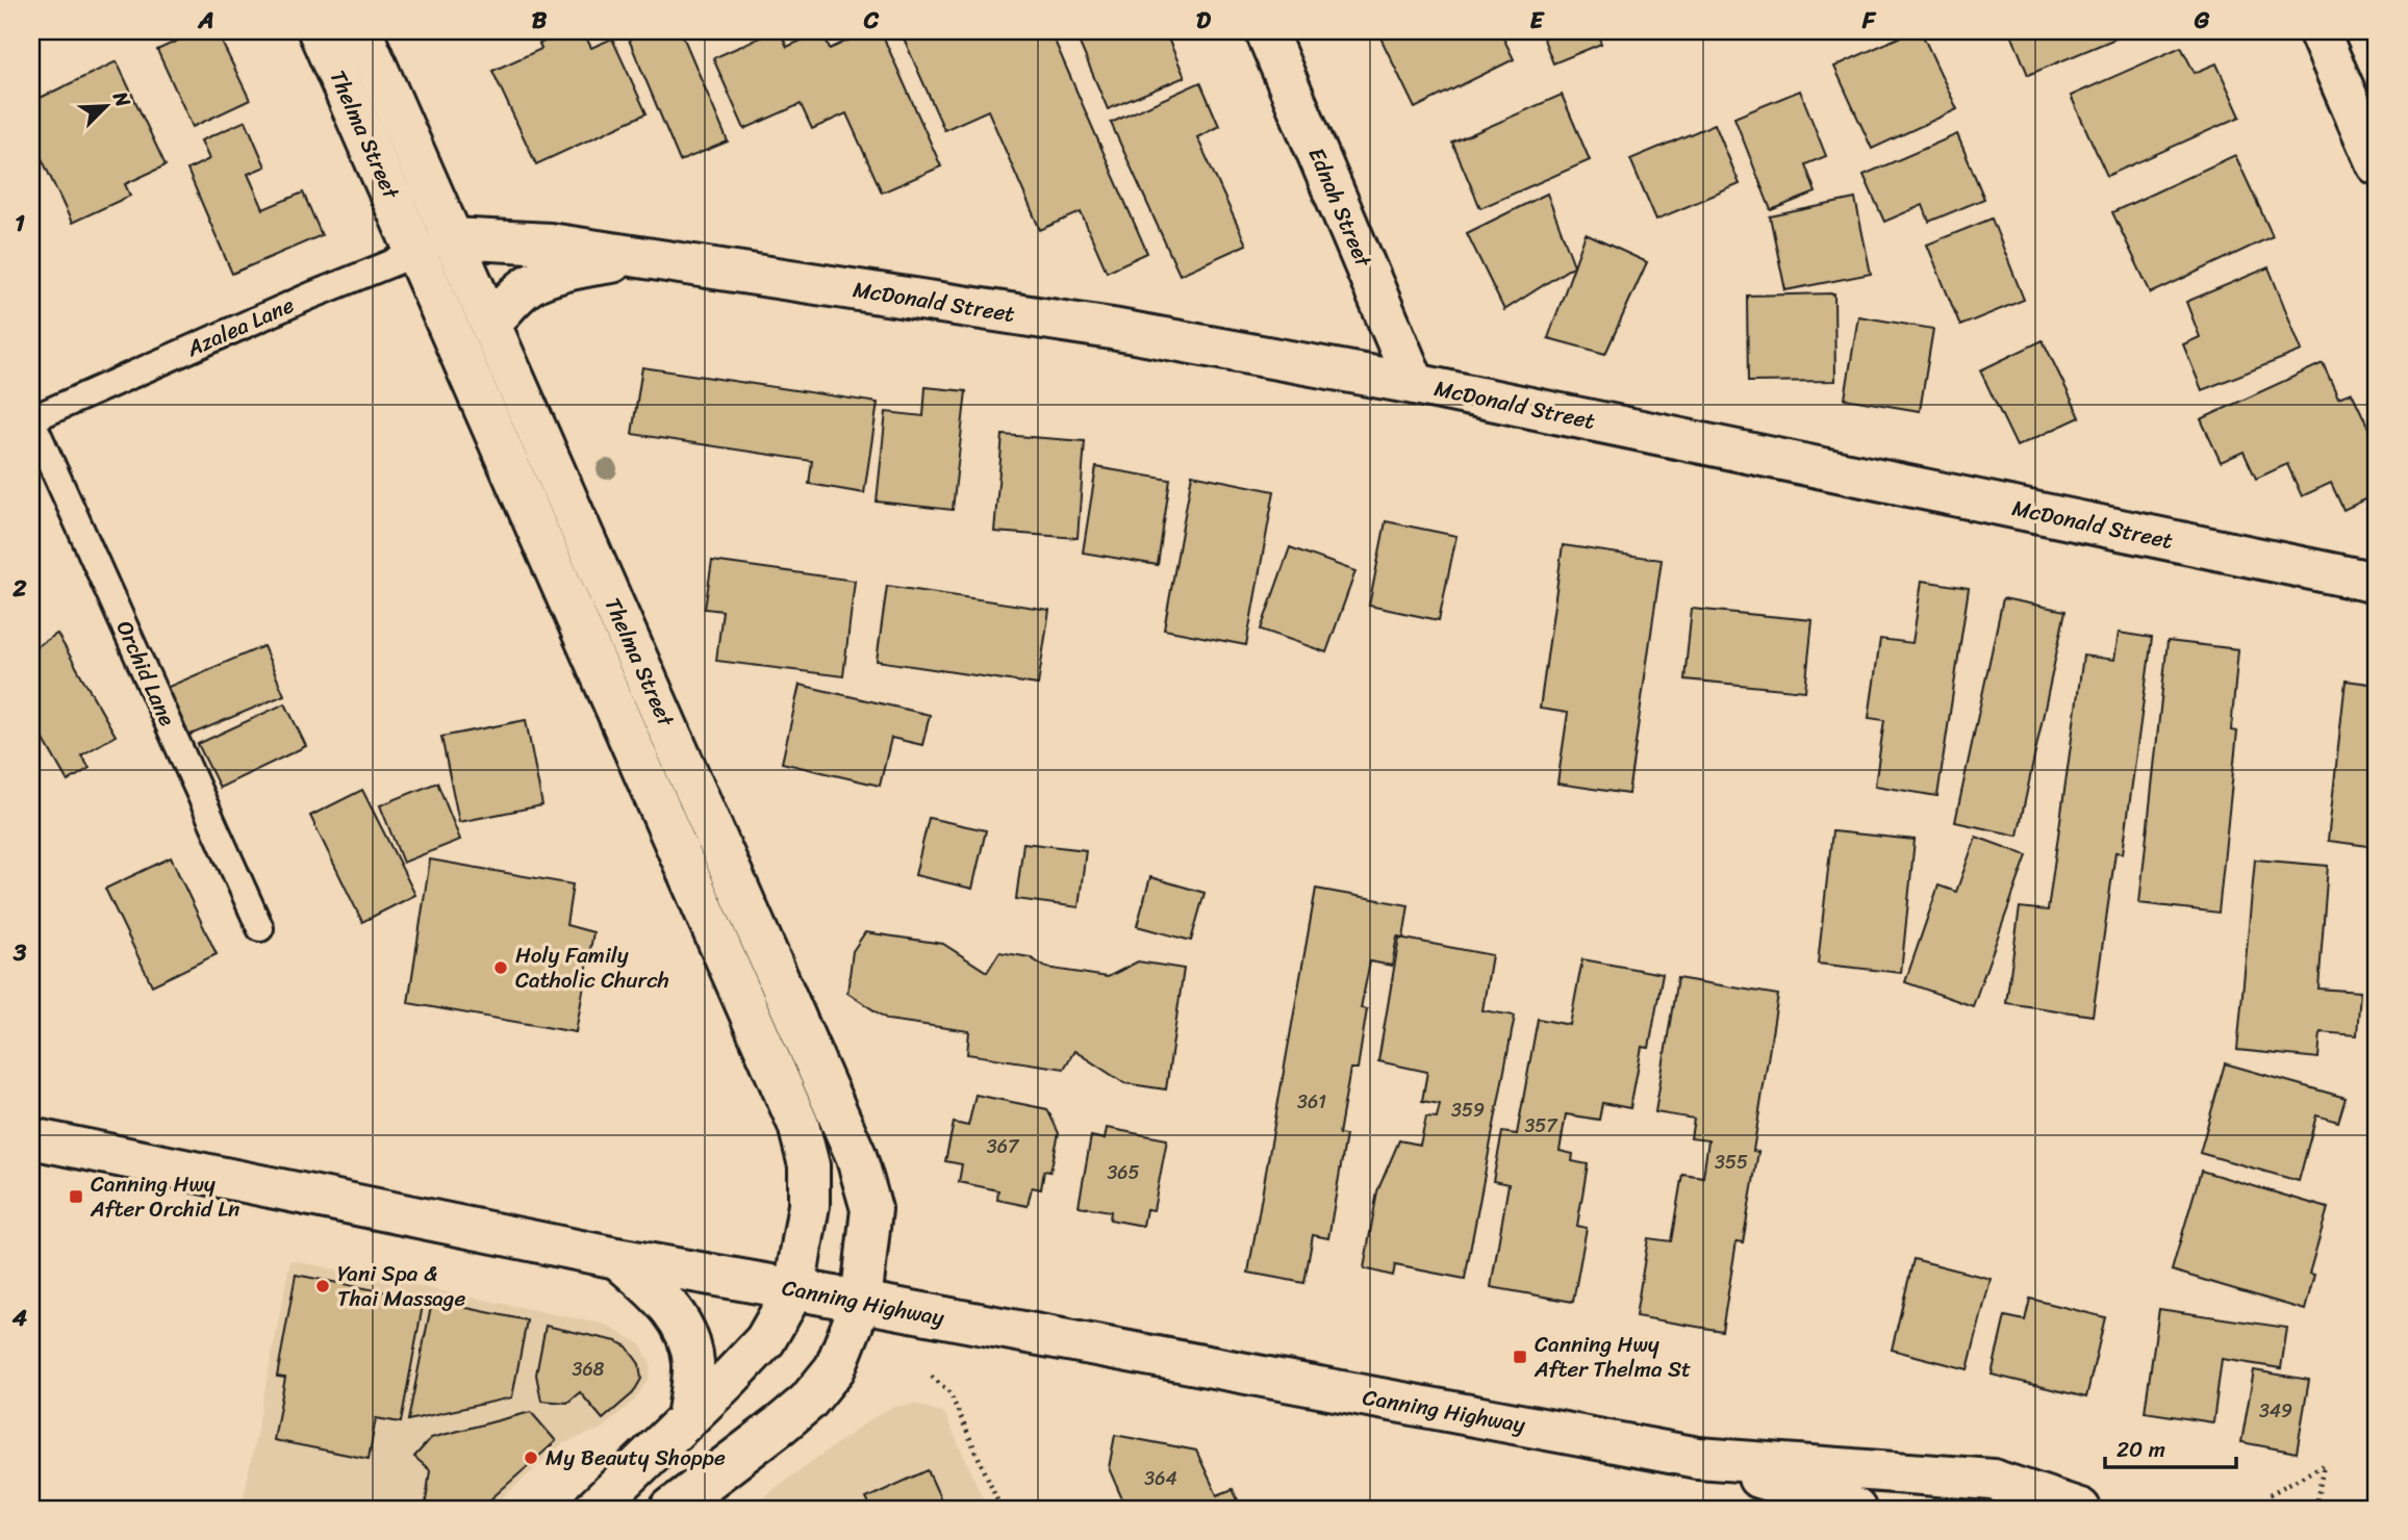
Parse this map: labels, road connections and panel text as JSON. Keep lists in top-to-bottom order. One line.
{"streets":{"main road":["Thelma Street","Ednah Street","McDonald Street","Canning Highway"],"lane":["Azalea Lane","Orchid Lane"]},"crossings":[["Thelma Street","McDonald Street"],["Thelma Street","Azalea Lane"],["Thelma Street","Canning Highway"],["Ednah Street","McDonald Street"],["McDonald Street","Azalea Lane"],["Azalea Lane","Orchid Lane"]],"places":{"other":["Holy Family Catholic Church","Yani Spa & Thai Massage","My Beauty Shoppe"],"transit":["Canning Hwy After Orchid Ln","Canning Hwy After Thelma St"]},"house_numbers":["361","359","357","367","355","365","368","349","364"],"scale_bar":"20 m","north":"top right","grid":{"columns":["A","B","C","D","E","F","G"],"rows":["1","2","3","4"]}}
